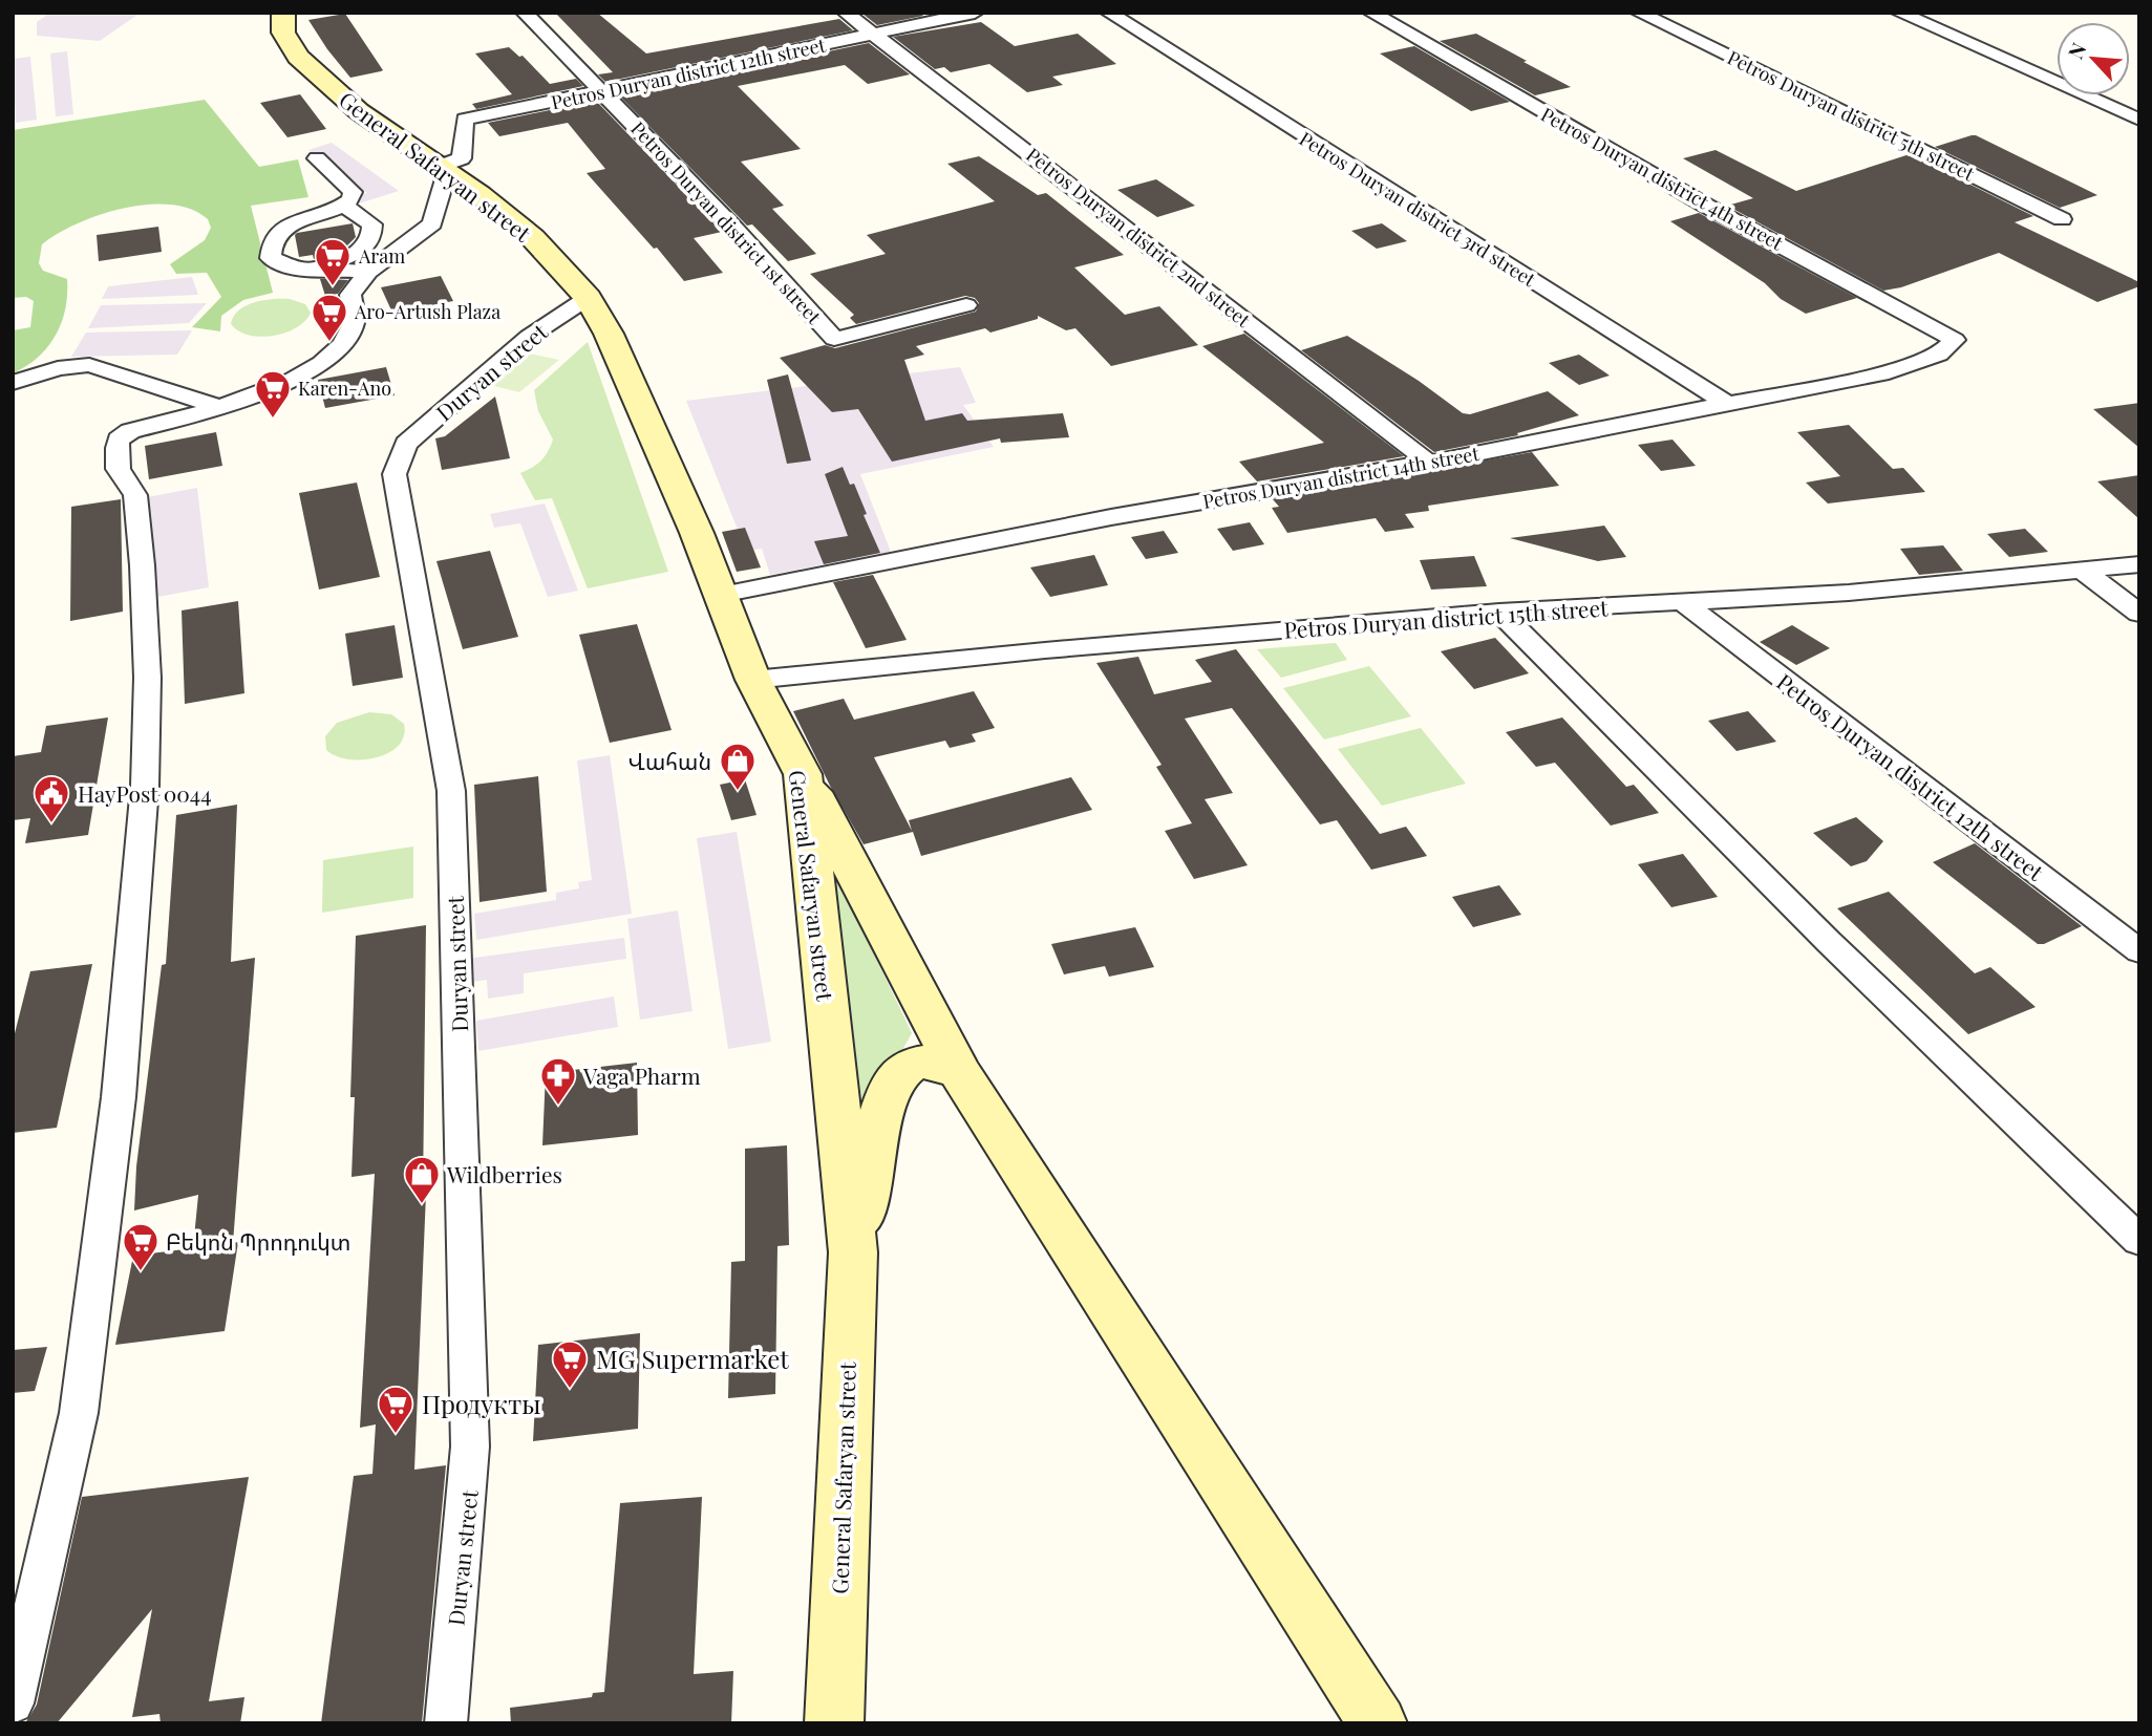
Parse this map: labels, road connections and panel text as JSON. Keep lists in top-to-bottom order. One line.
{"streets":{"main road":["General Safaryan street"],"street":["Petros Duryan district 12th street","Petros Duryan district 5th street","Petros Duryan district 4th street","Petros Duryan district 3rd street","Petros Duryan district 1st street","Petros Duryan district 2nd street","Duryan street","Petros Duryan district 14th street","Petros Duryan district 15th street"]},"crossings":[["Petros Duryan district 12th street","General Safaryan street"],["Petros Duryan district 12th street","Petros Duryan district 1st street"],["Petros Duryan district 12th street","Petros Duryan district 2nd street"],["Petros Duryan district 12th street","Petros Duryan district 15th street"],["General Safaryan street","Duryan street"],["General Safaryan street","Petros Duryan district 14th street"],["General Safaryan street","Petros Duryan district 15th street"],["Petros Duryan district 4th street","Petros Duryan district 14th street"],["Petros Duryan district 3rd street","Petros Duryan district 14th street"],["Petros Duryan district 2nd street","Petros Duryan district 14th street"]],"places":{"supermarket":["Aram","Aro-Artush Plaza","Karen-Ano","Բեկոն Պրոդուկտ","MG Supermarket","Продукты"],"shop":["Վահան","Wildberries"],"public building":["HayPost 0044"],"pharmacy":["Vaga Pharm"]},"north":"top left"}
